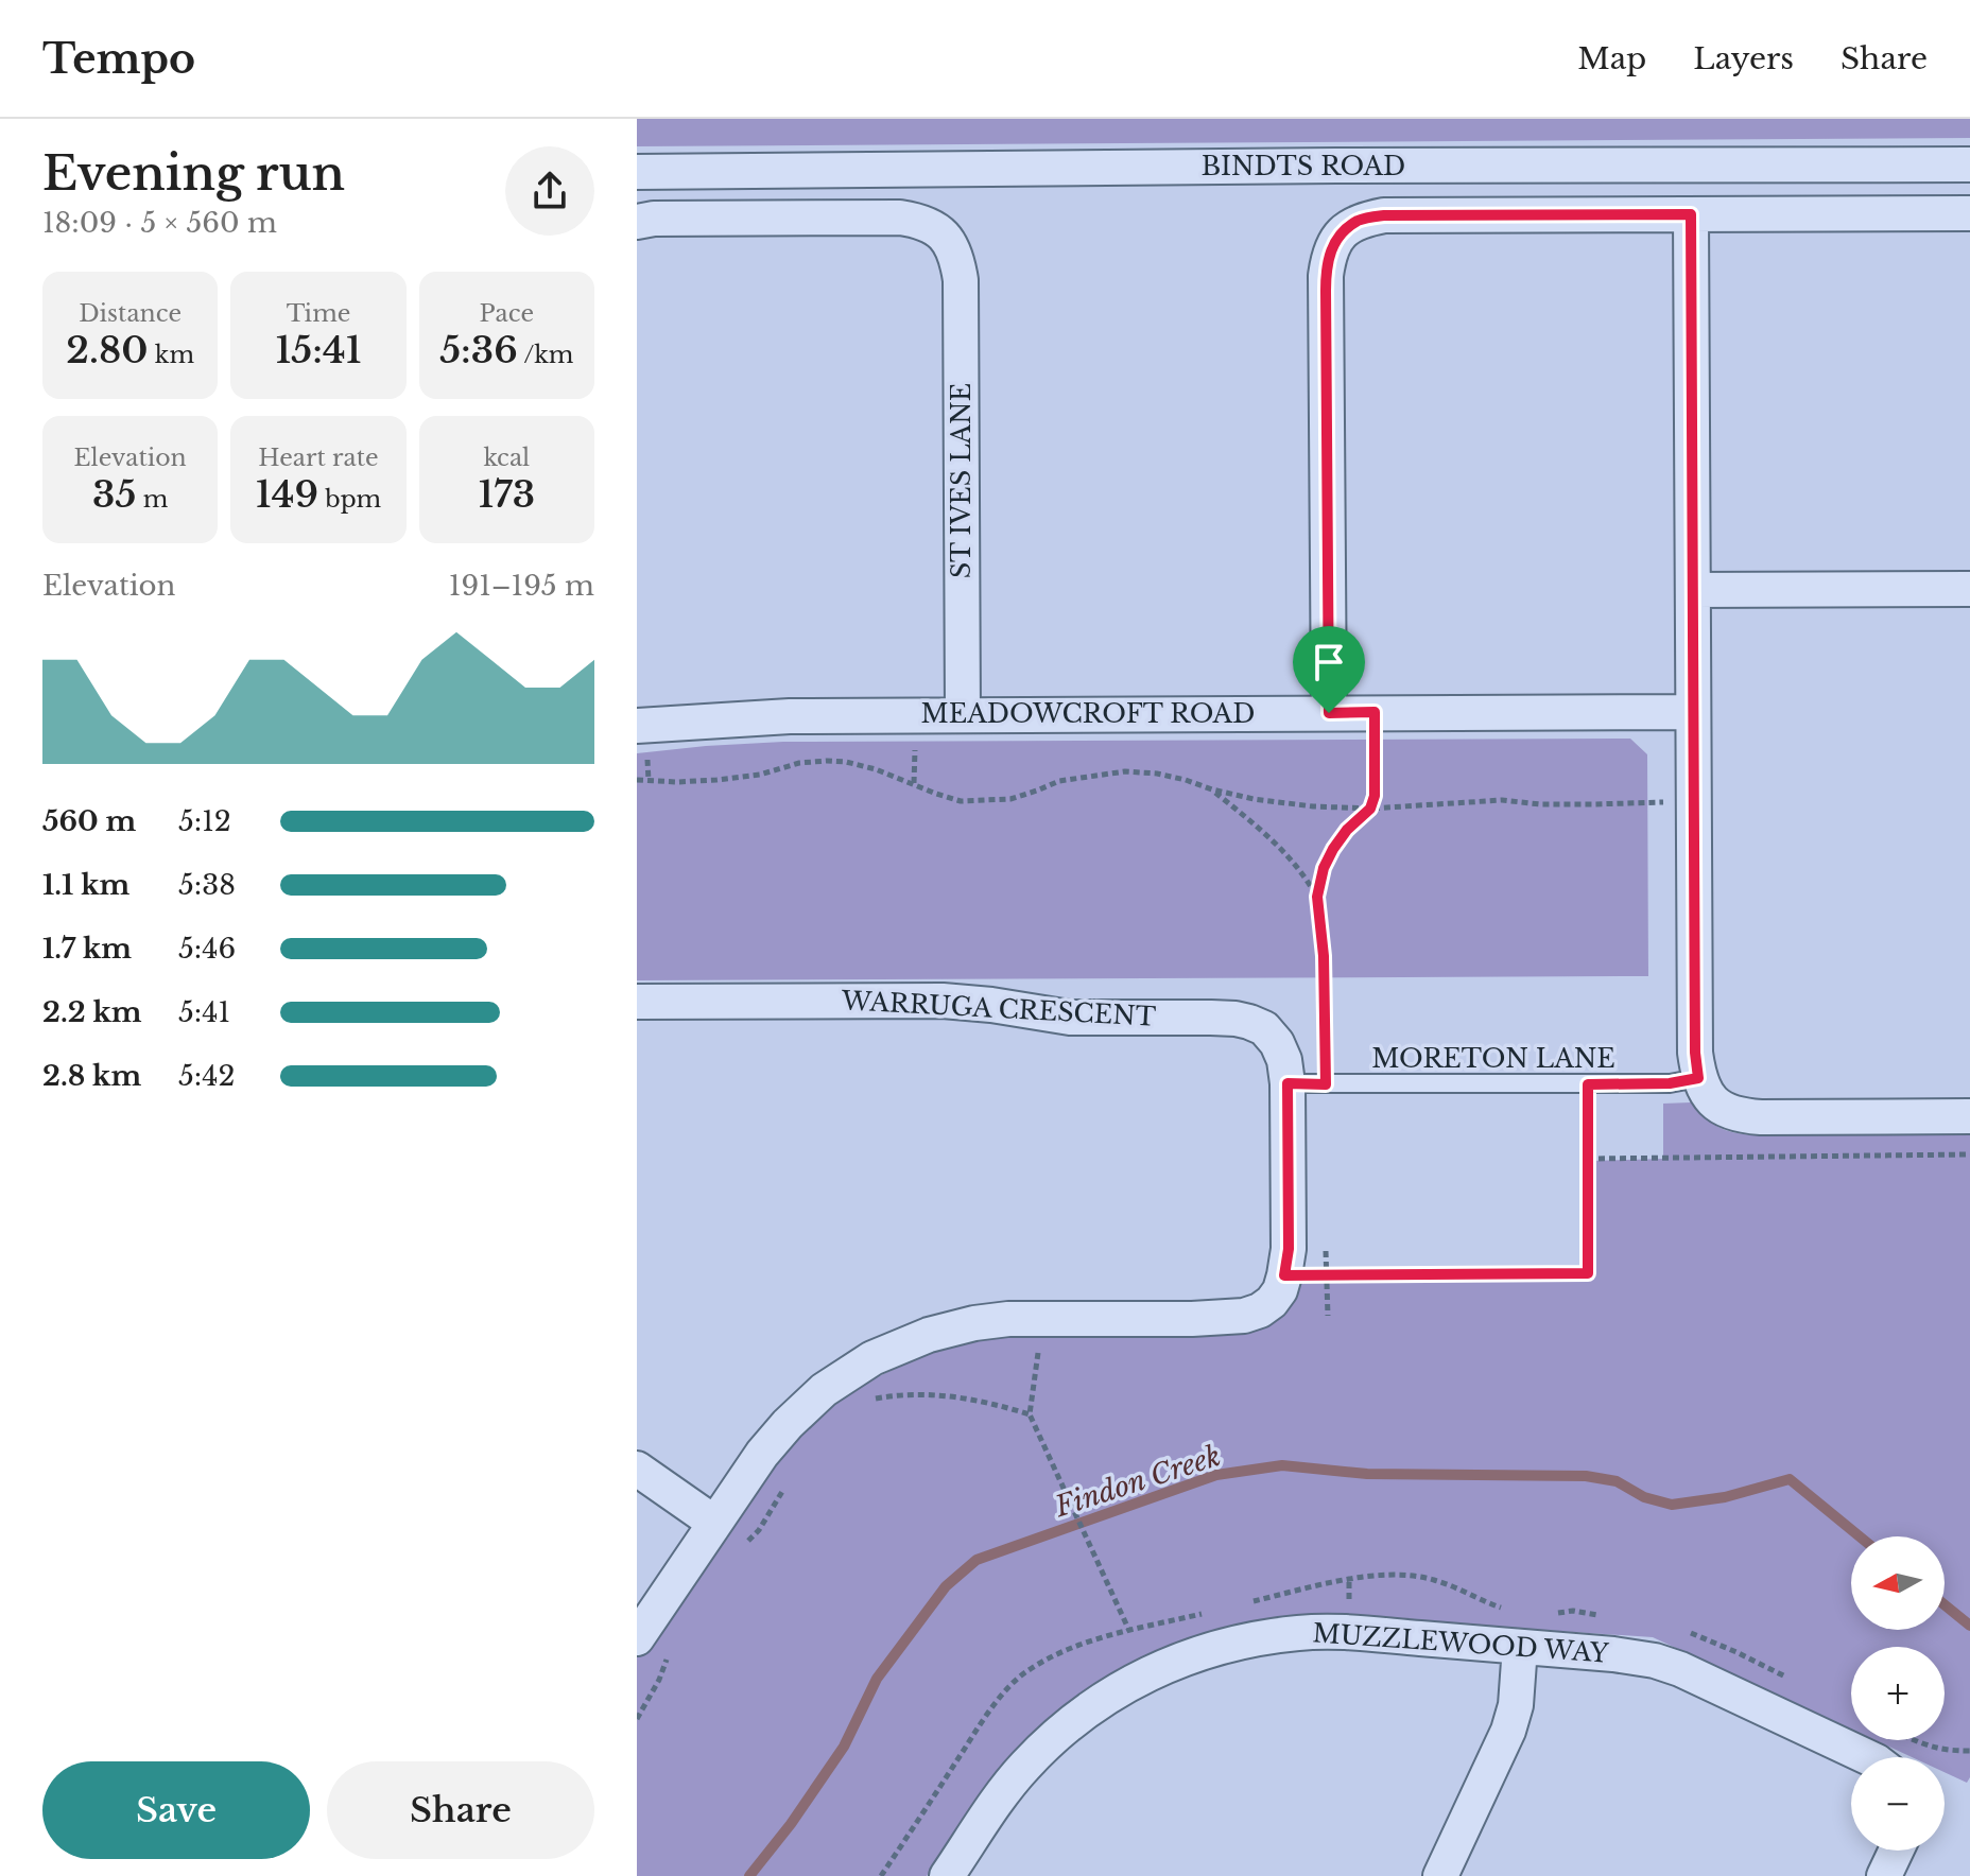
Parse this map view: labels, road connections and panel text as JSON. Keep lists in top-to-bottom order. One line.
{"streets":{"street":["BINDTS ROAD","ST IVES LANE","MEADOWCROFT ROAD","WARRUGA CRESCENT","MUZZLEWOOD WAY"],"lane":["MORETON LANE"]},"crossings":[["ST IVES LANE","MEADOWCROFT ROAD"],["WARRUGA CRESCENT","MORETON LANE"]],"water":["Findon Creek"],"north":"left","page":{"header":"Tempo","nav":["Map","Layers","Share"],"heading":["Evening run","18:09 · 5 × 560 m"],"stats":[["Distance","2.80 km"],["Time","15:41"],["Pace","5:36 /km"],["Elevation","35 m"],["Heart rate","149 bpm"],["kcal","173"]],"chart":["Elevation","191–195 m"],"list":[{"name":"560 m","note":"5:12"},{"name":"1.1 km","note":"5:38"},{"name":"1.7 km","note":"5:46"},{"name":"2.2 km","note":"5:41"},{"name":"2.8 km","note":"5:42"}],"map_buttons":["+","−"],"buttons":["Save","Share"]}}
